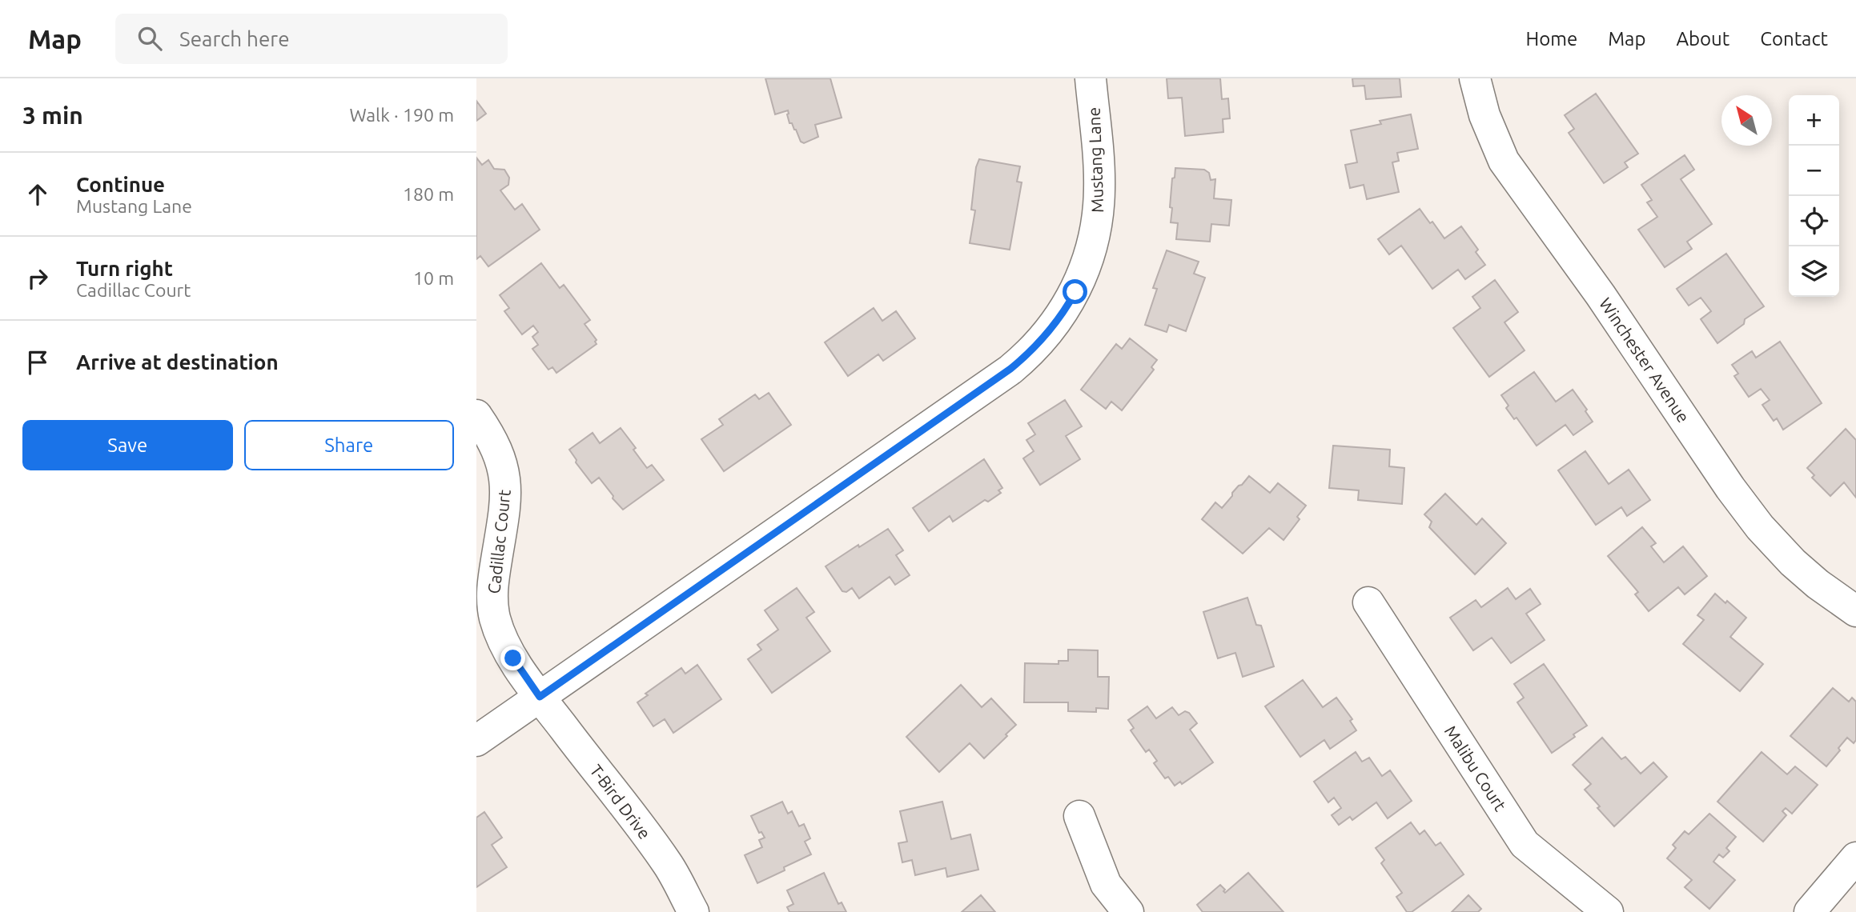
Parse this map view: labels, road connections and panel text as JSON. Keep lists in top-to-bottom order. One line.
{"streets":{"street":["Mustang Lane","Winchester Avenue","Cadillac Court","Malibu Court","T-Bird Drive"]},"crossings":[["Mustang Lane","Cadillac Court"],["Mustang Lane","T-Bird Drive"],["Cadillac Court","T-Bird Drive"]],"north":"top left","page":{"header":"Map","search":"Search here","nav":["Home","Map","About","Contact"],"heading":["3 min","Walk · 190 m"],"map_buttons":["+","−"],"list":[["Continue","Mustang Lane","180 m"],["Turn right","Cadillac Court","10 m"],"Arrive at destination"],"buttons":["Save","Share"]}}
